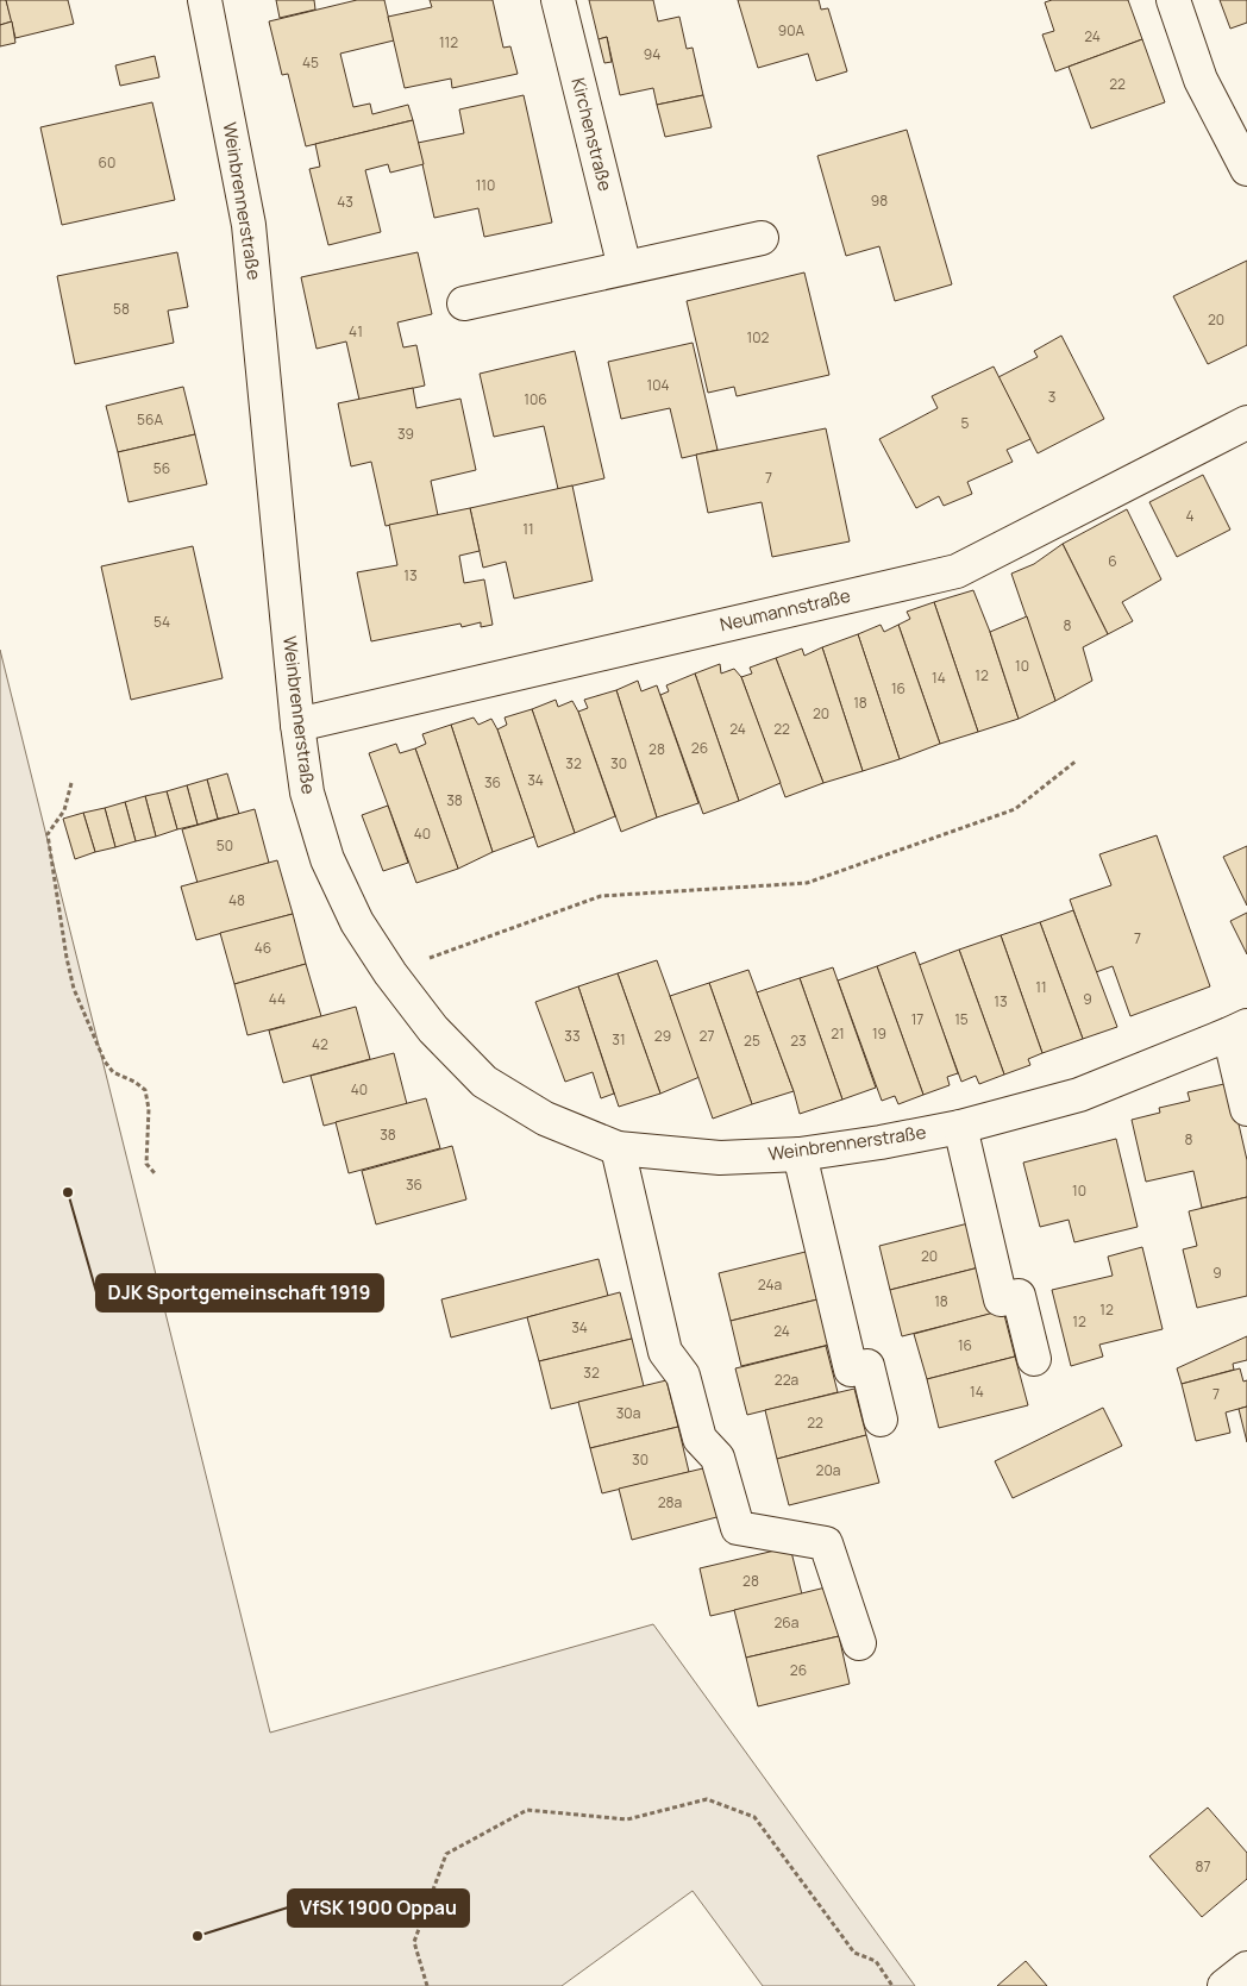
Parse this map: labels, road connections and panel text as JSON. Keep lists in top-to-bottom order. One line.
{"streets":{"street":["Kirchenstraße","Weinbrennerstraße","Neumannstraße"]},"crossings":[["Weinbrennerstraße","Neumannstraße"]],"places":["DJK Sportgemeinschaft 1919","VfSK 1900 Oppau"],"house_numbers":["90A","24","112","94","45","22","60","110","98","43","58","20","41","102","104","3","106","56A","5","39","56","7","4","11","6","13","54","8","10","12","14","16","18","20","24","22","26","28","32","30","34","36","38","40","50","48","7","46","11","44","9","13","17","15","21","19","33","29","27","31","25","23","42","40","38","8","36","10","20","9","24a","18","12","12","34","24","16","32","22a","14","7","30a","22","30","20a","28a","28","26a","26","87"]}
